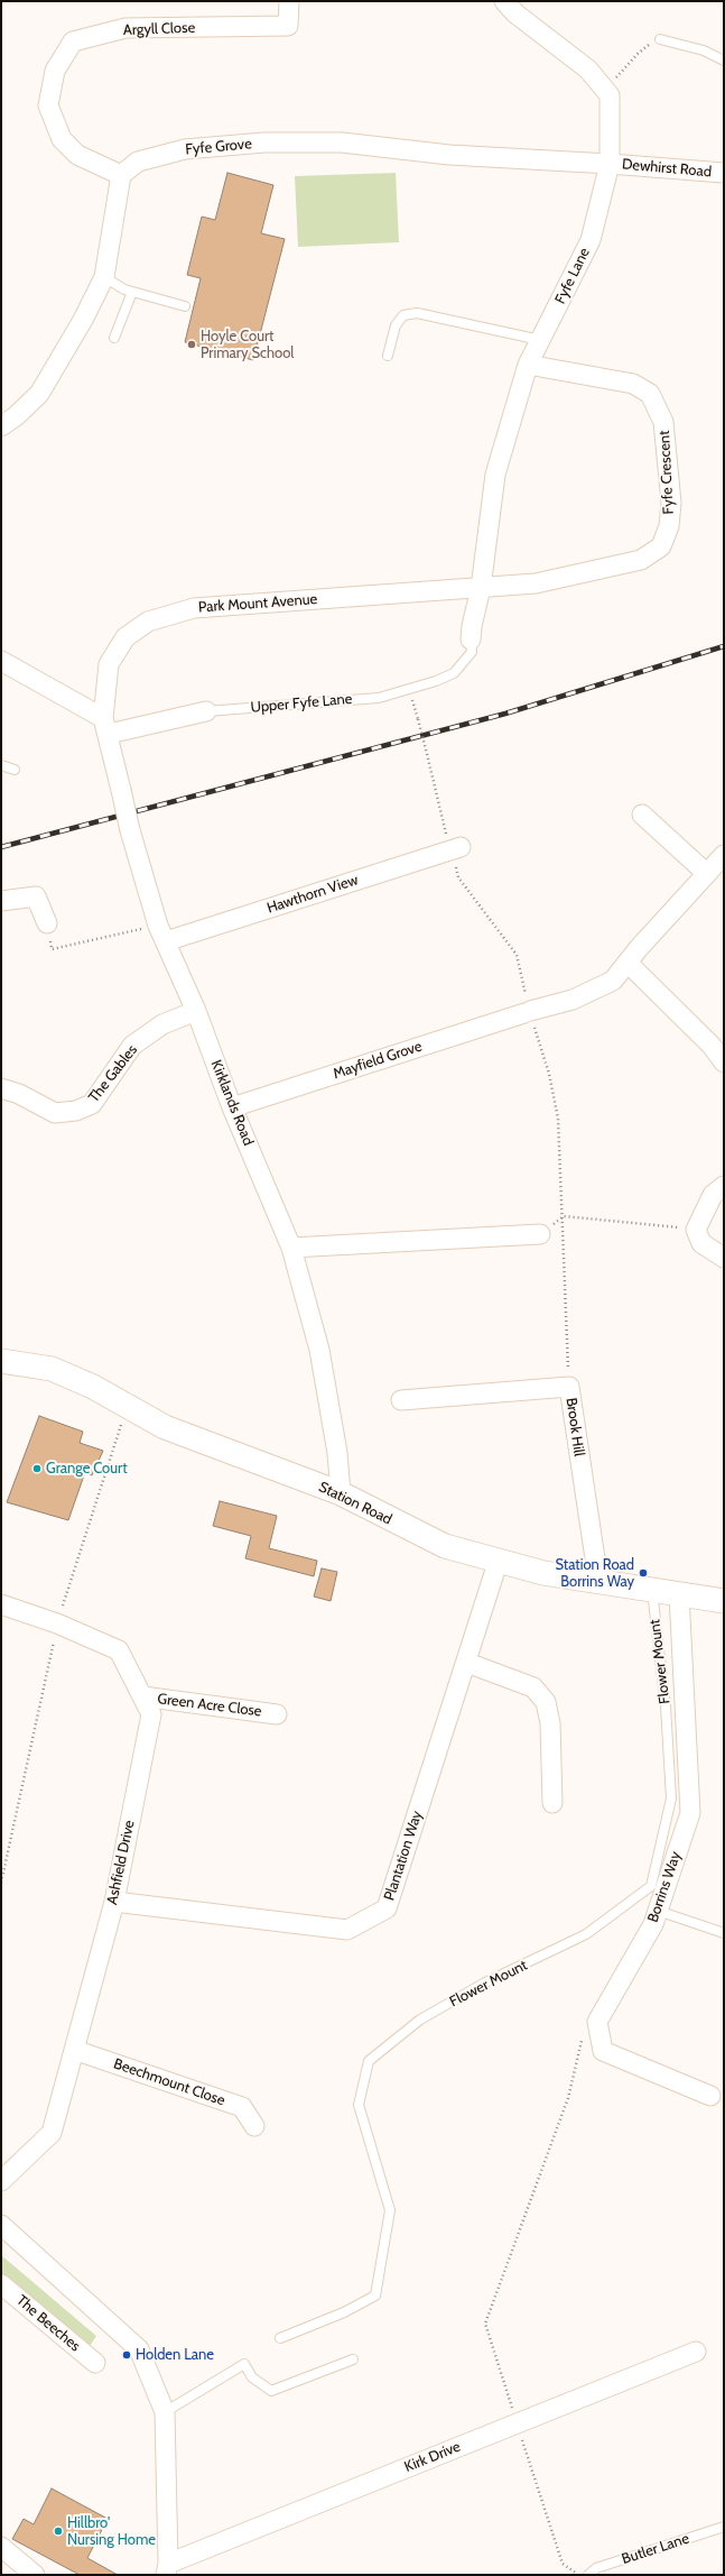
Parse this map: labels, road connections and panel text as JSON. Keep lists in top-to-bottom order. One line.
{"streets":{"street":["Argyll Close","Fyfe Grove","Dewhirst Road","Fyfe Lane","Fyfe Crescent","Park Mount Avenue","Upper Fyfe Lane","Hawthorn View","Mayfield Grove","The Gables","Kirklands Road","Brook Hill","Station Road","Green Acre Close","Plantation Way","Ashfield Drive","Borrins Way","Beechmount Close","The Beeches","Kirk Drive"],"lane":["Flower Mount","Butler Lane"]},"crossings":[["Argyll Close","Fyfe Grove"],["Fyfe Grove","Dewhirst Road"],["Fyfe Grove","Fyfe Lane"],["Dewhirst Road","Fyfe Lane"],["Fyfe Lane","Fyfe Crescent"],["Fyfe Lane","Park Mount Avenue"],["Fyfe Lane","Upper Fyfe Lane"],["Fyfe Crescent","Park Mount Avenue"],["Park Mount Avenue","Upper Fyfe Lane"],["Park Mount Avenue","Kirklands Road"],["Upper Fyfe Lane","Kirklands Road"],["Hawthorn View","Kirklands Road"],["Mayfield Grove","Kirklands Road"],["The Gables","Kirklands Road"],["Kirklands Road","Station Road"],["Brook Hill","Station Road"],["Station Road","Flower Mount"],["Station Road","Plantation Way"],["Station Road","Borrins Way"],["Green Acre Close","Ashfield Drive"],["Plantation Way","Ashfield Drive"],["Ashfield Drive","Beechmount Close"]],"places":["Hoyle Court Primary School","Grange Court","Station Road Borrins Way","Holden Lane","Hillbro' Nursing Home"]}
